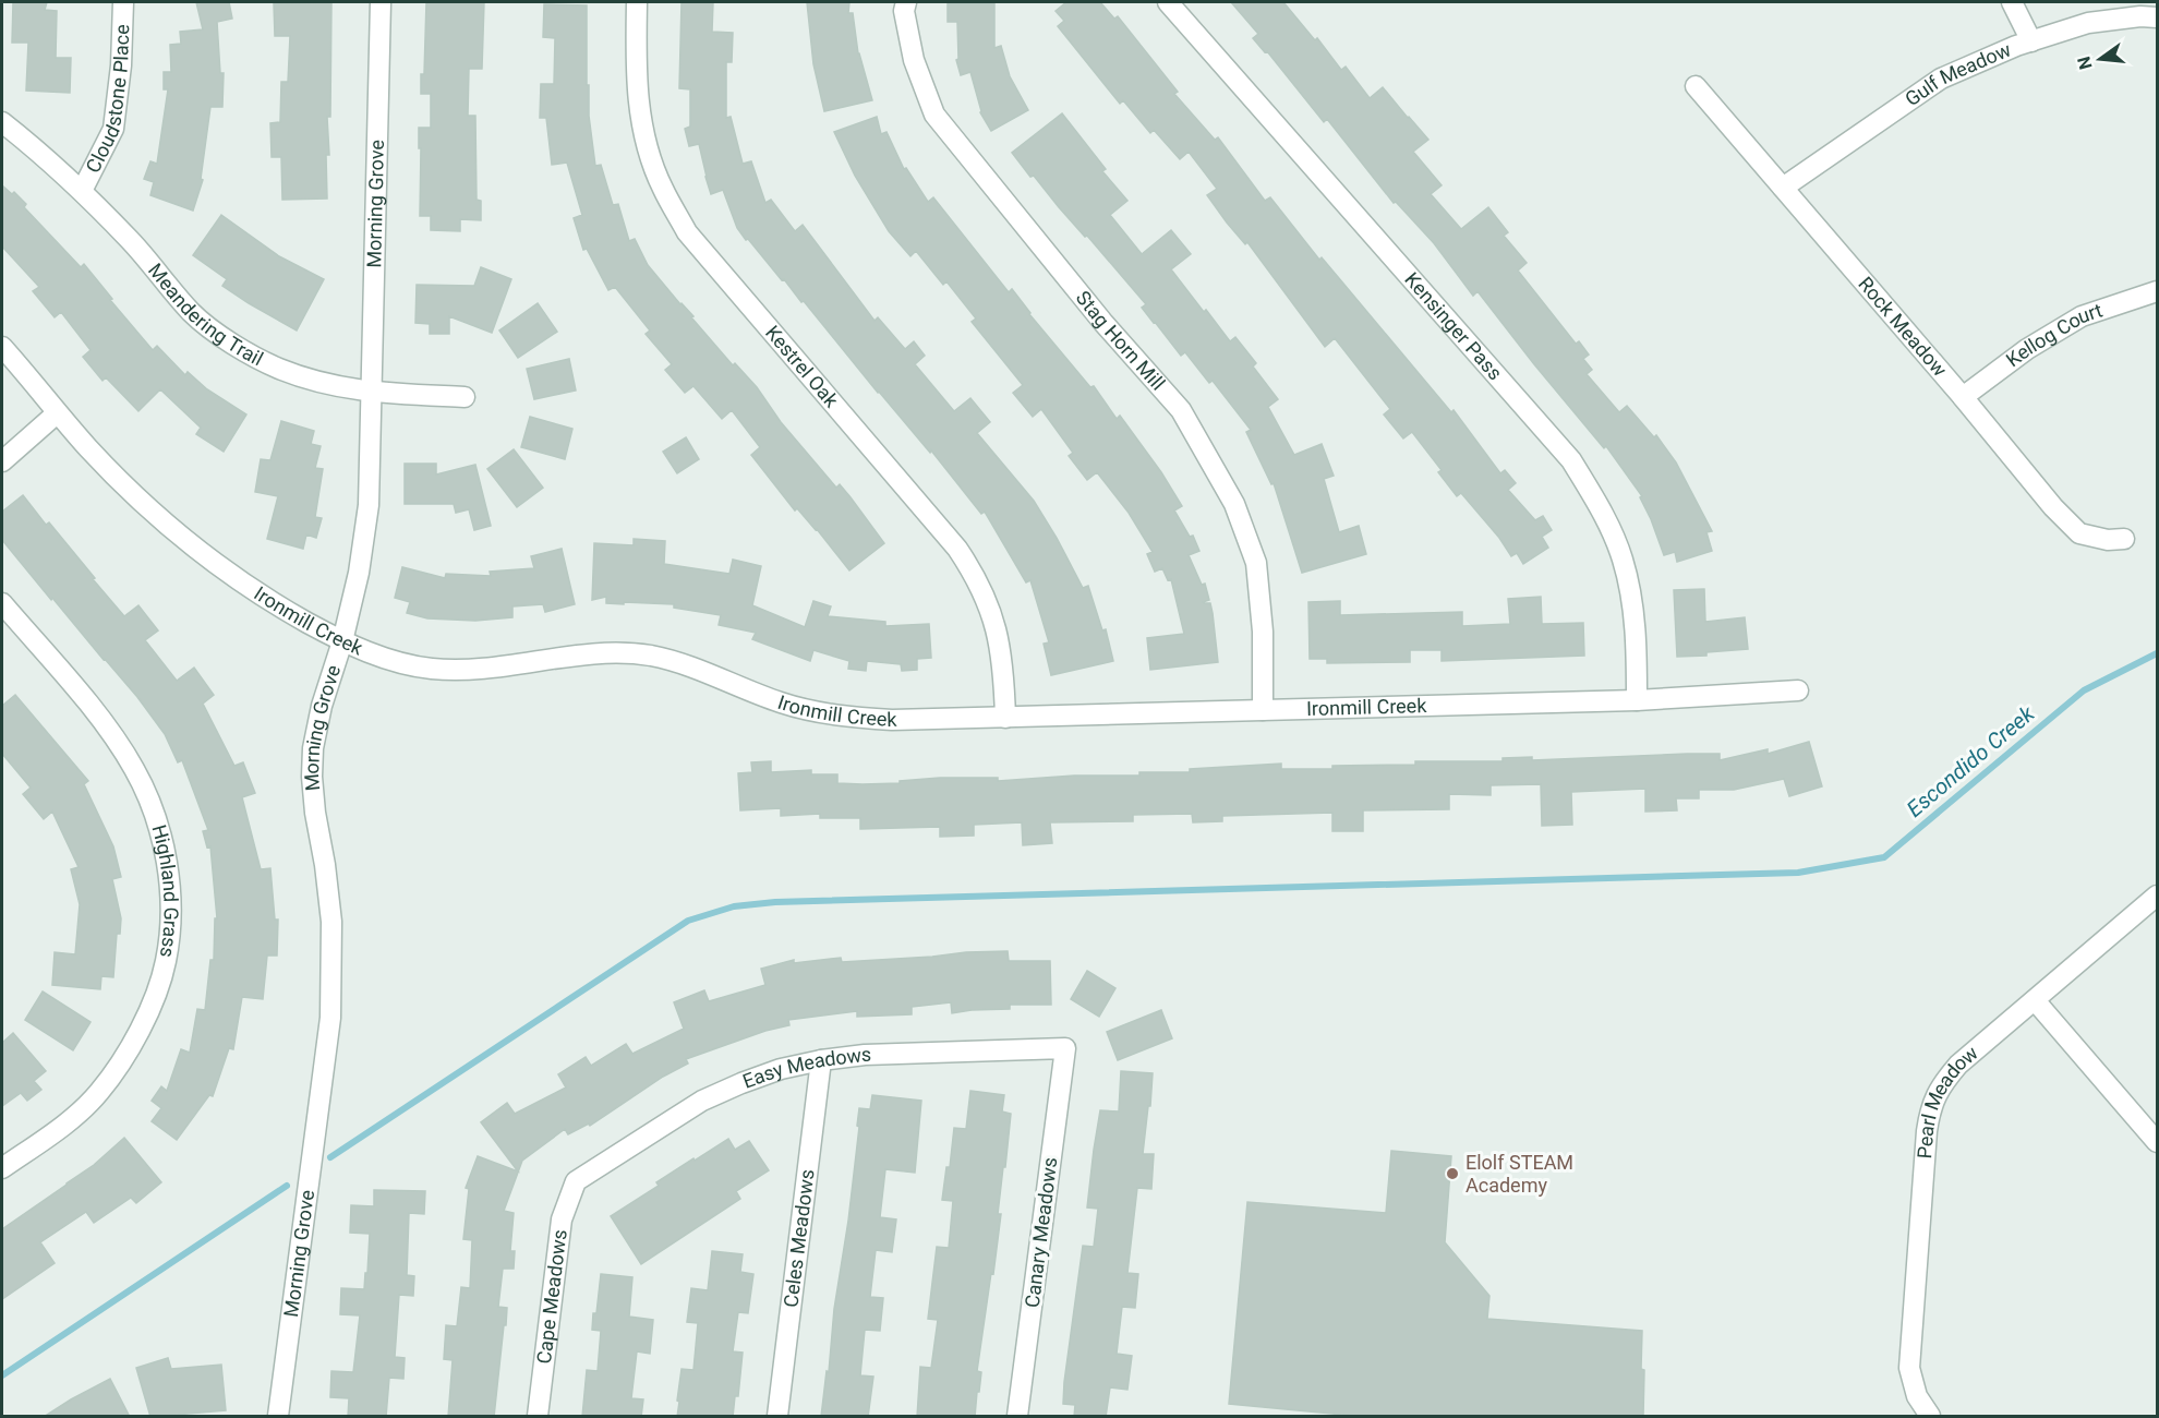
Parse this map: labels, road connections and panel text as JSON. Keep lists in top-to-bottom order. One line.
{"streets":{"street":["Gulf Meadow","Cloudstone Place","Morning Grove","Meandering Trail","Kensinger Pass","Rock Meadow","Kellog Court","Stag Horn Mill","Kestrel Oak","Ironmill Creek","Highland Grass","Easy Meadows","Pearl Meadow","Canary Meadows","Celes Meadows","Cape Meadows"]},"crossings":[["Gulf Meadow","Rock Meadow"],["Cloudstone Place","Meandering Trail"],["Morning Grove","Meandering Trail"],["Morning Grove","Ironmill Creek"],["Kensinger Pass","Ironmill Creek"],["Rock Meadow","Kellog Court"],["Stag Horn Mill","Ironmill Creek"],["Kestrel Oak","Ironmill Creek"],["Easy Meadows","Canary Meadows"],["Easy Meadows","Celes Meadows"],["Easy Meadows","Cape Meadows"]],"water":["Escondido Creek"],"places":["Elolf STEAM Academy"],"north":"left"}
